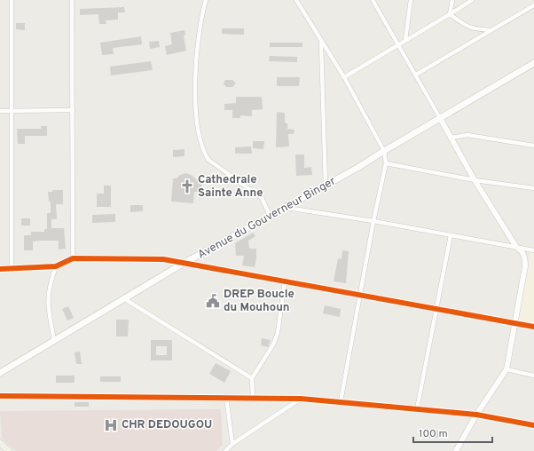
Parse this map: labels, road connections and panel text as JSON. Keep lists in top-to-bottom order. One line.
{"streets":{"main road":["Avenue du Gouverneur Binger"]},"places":{"church":["Cathedrale Sainte Anne"],"public building":["DREP Boucle du Mouhoun"],"hospital":["CHR DEDOUGOU"]},"scale_bar":"100 m"}
